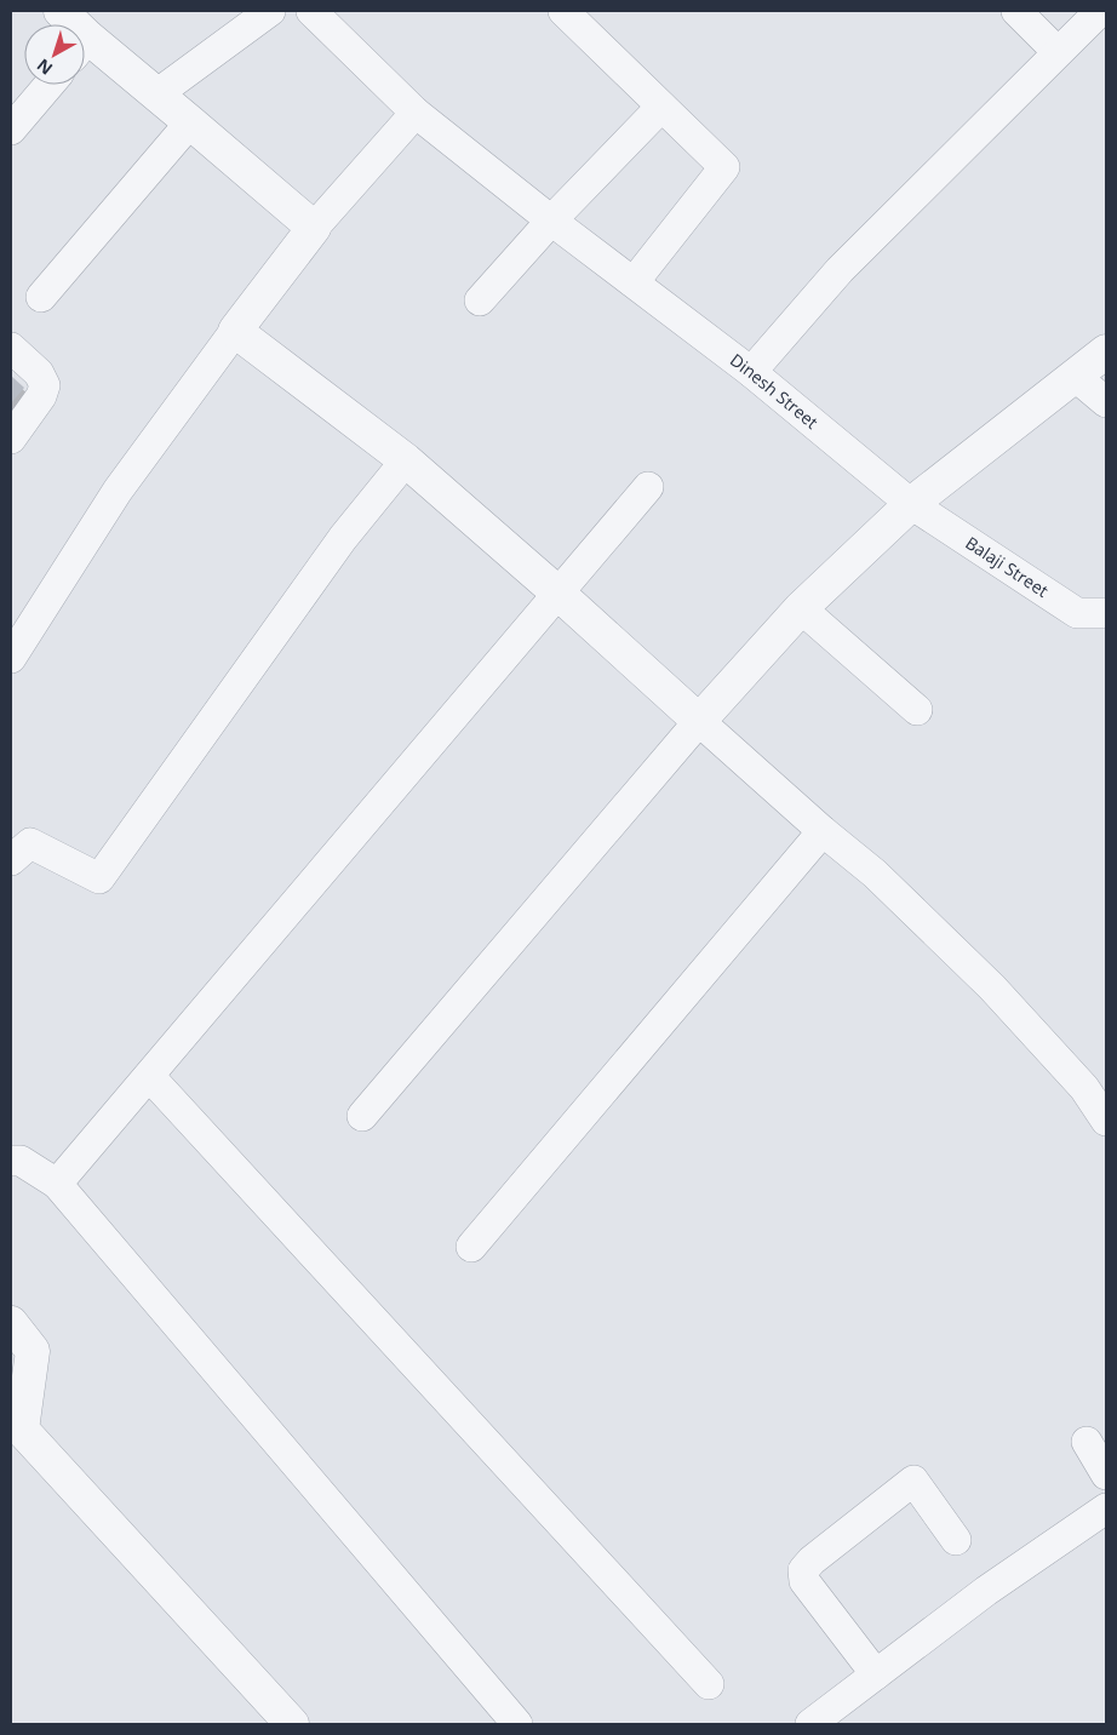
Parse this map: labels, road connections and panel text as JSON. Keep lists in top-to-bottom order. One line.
{"streets":{"street":["Dinesh Street","Balaji Street"]},"crossings":[["Dinesh Street","Balaji Street"]],"north":"bottom left"}
